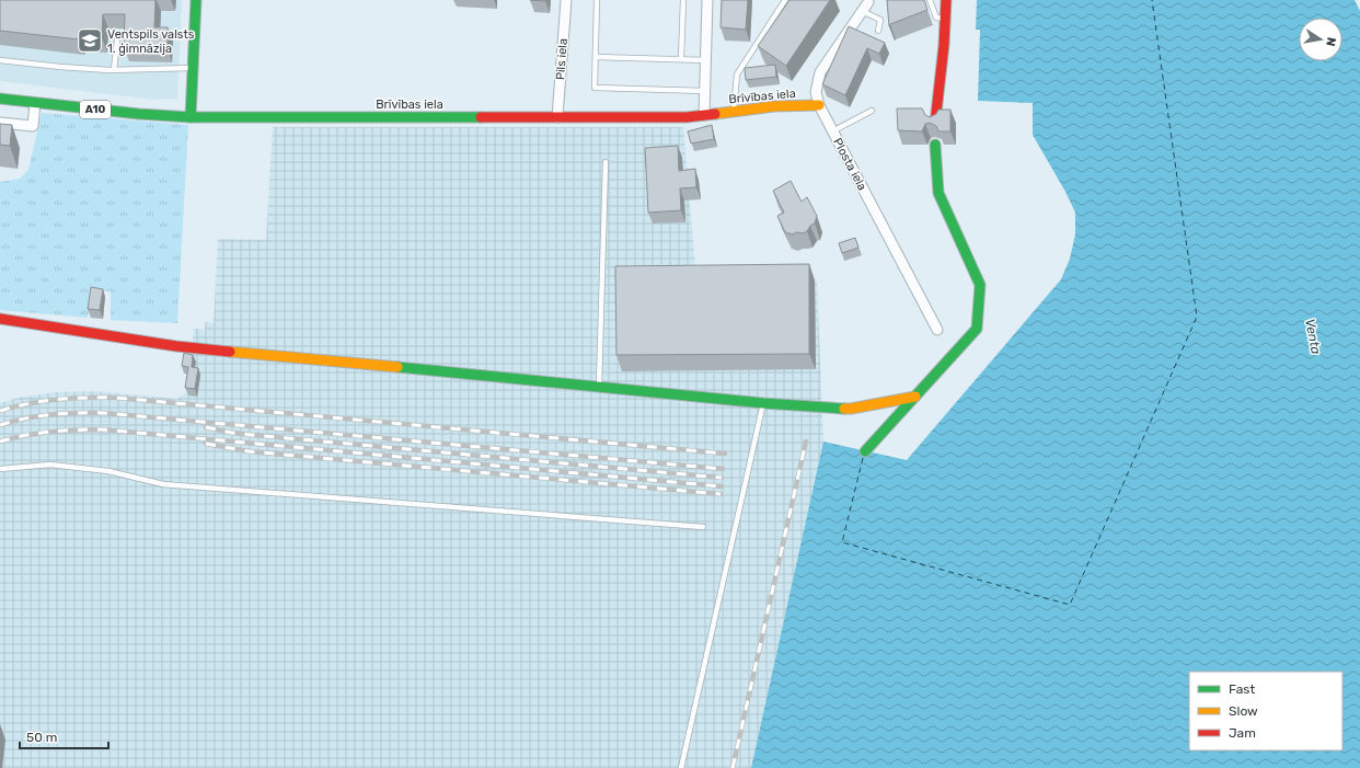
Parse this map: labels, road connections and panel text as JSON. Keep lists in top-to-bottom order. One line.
{"streets":{"street":["Pils iela","Brīvības iela","A10","Plosta iela"]},"crossings":[["Pils iela","Brīvības iela"],["Brīvības iela","Plosta iela"]],"water":["Venta"],"places":{"school or university":["Ventspils valsts 1. ģimnāzija"]},"legend":["Fast","Slow","Jam"],"scale_bar":"50 m","north":"right"}
